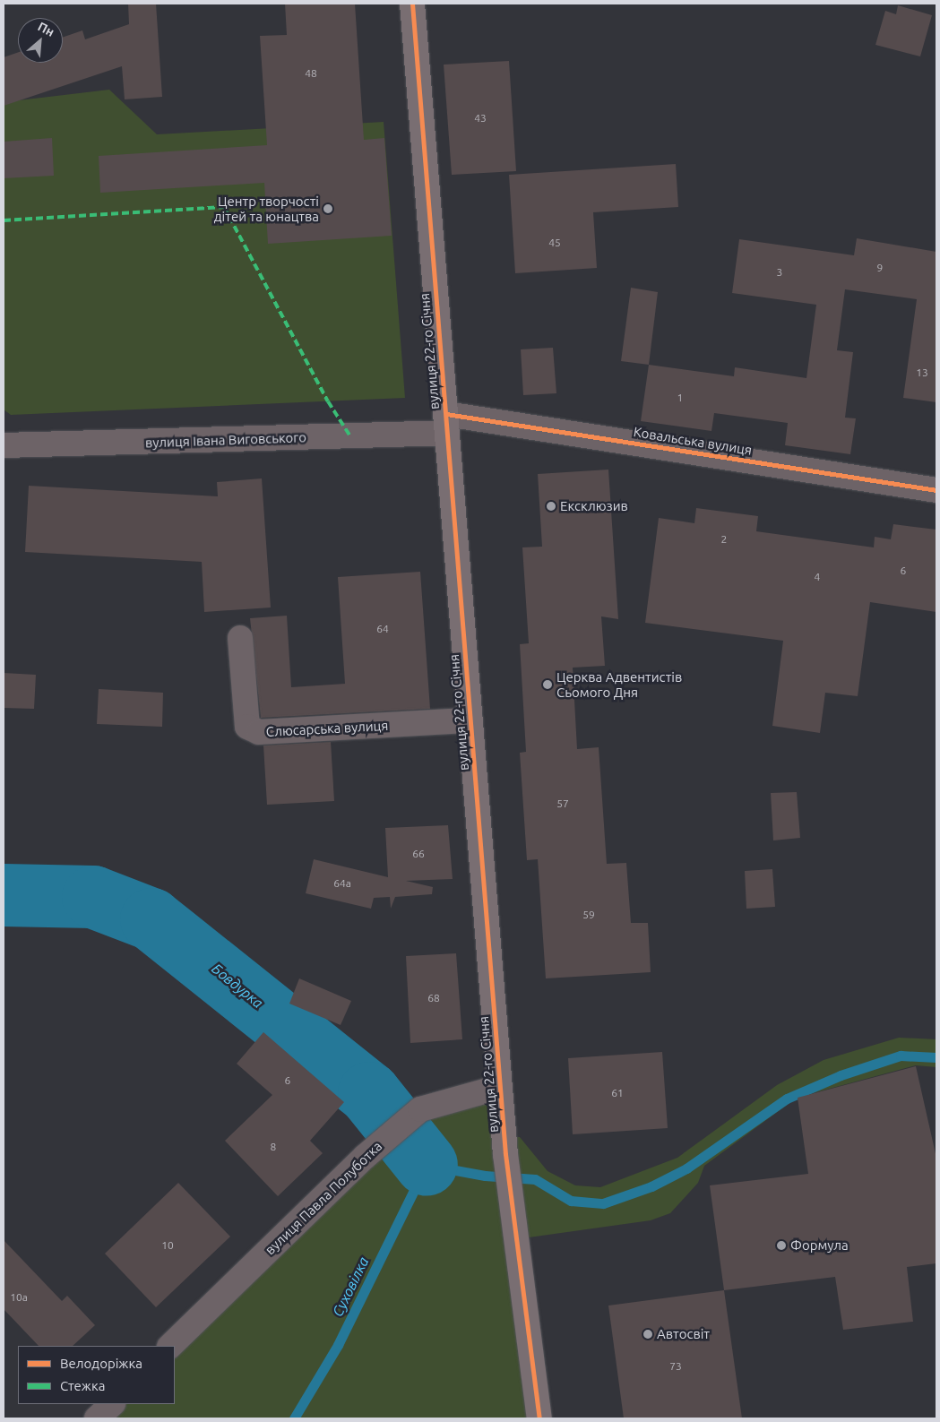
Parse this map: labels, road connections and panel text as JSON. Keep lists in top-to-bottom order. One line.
{"streets":{"main road":["вулиця 22-го Січня"],"street":["вулиця Івана Виговського","Ковальська вулиця","Слюсарська вулиця","вулиця Павла Полуботка"]},"crossings":[["вулиця 22-го Січня","вулиця Івана Виговського"],["вулиця 22-го Січня","Ковальська вулиця"],["вулиця 22-го Січня","Слюсарська вулиця"],["вулиця 22-го Січня","вулиця Павла Полуботка"],["вулиця Івана Виговського","Ковальська вулиця"]],"water":["Бовдурка","Суховілка"],"places":["Центр творчості дітей та юнацтва","Ексклюзив","Церква Адвентистів Сьомого Дня","Формула","Автосвіт"],"house_numbers":["48","43","45","9","3","13","1","2","6","4","64","57","66","64а","59","68","6","61","8","10","10а","73"],"legend":["Велодоріжка","Стежка"],"north":"top right"}
